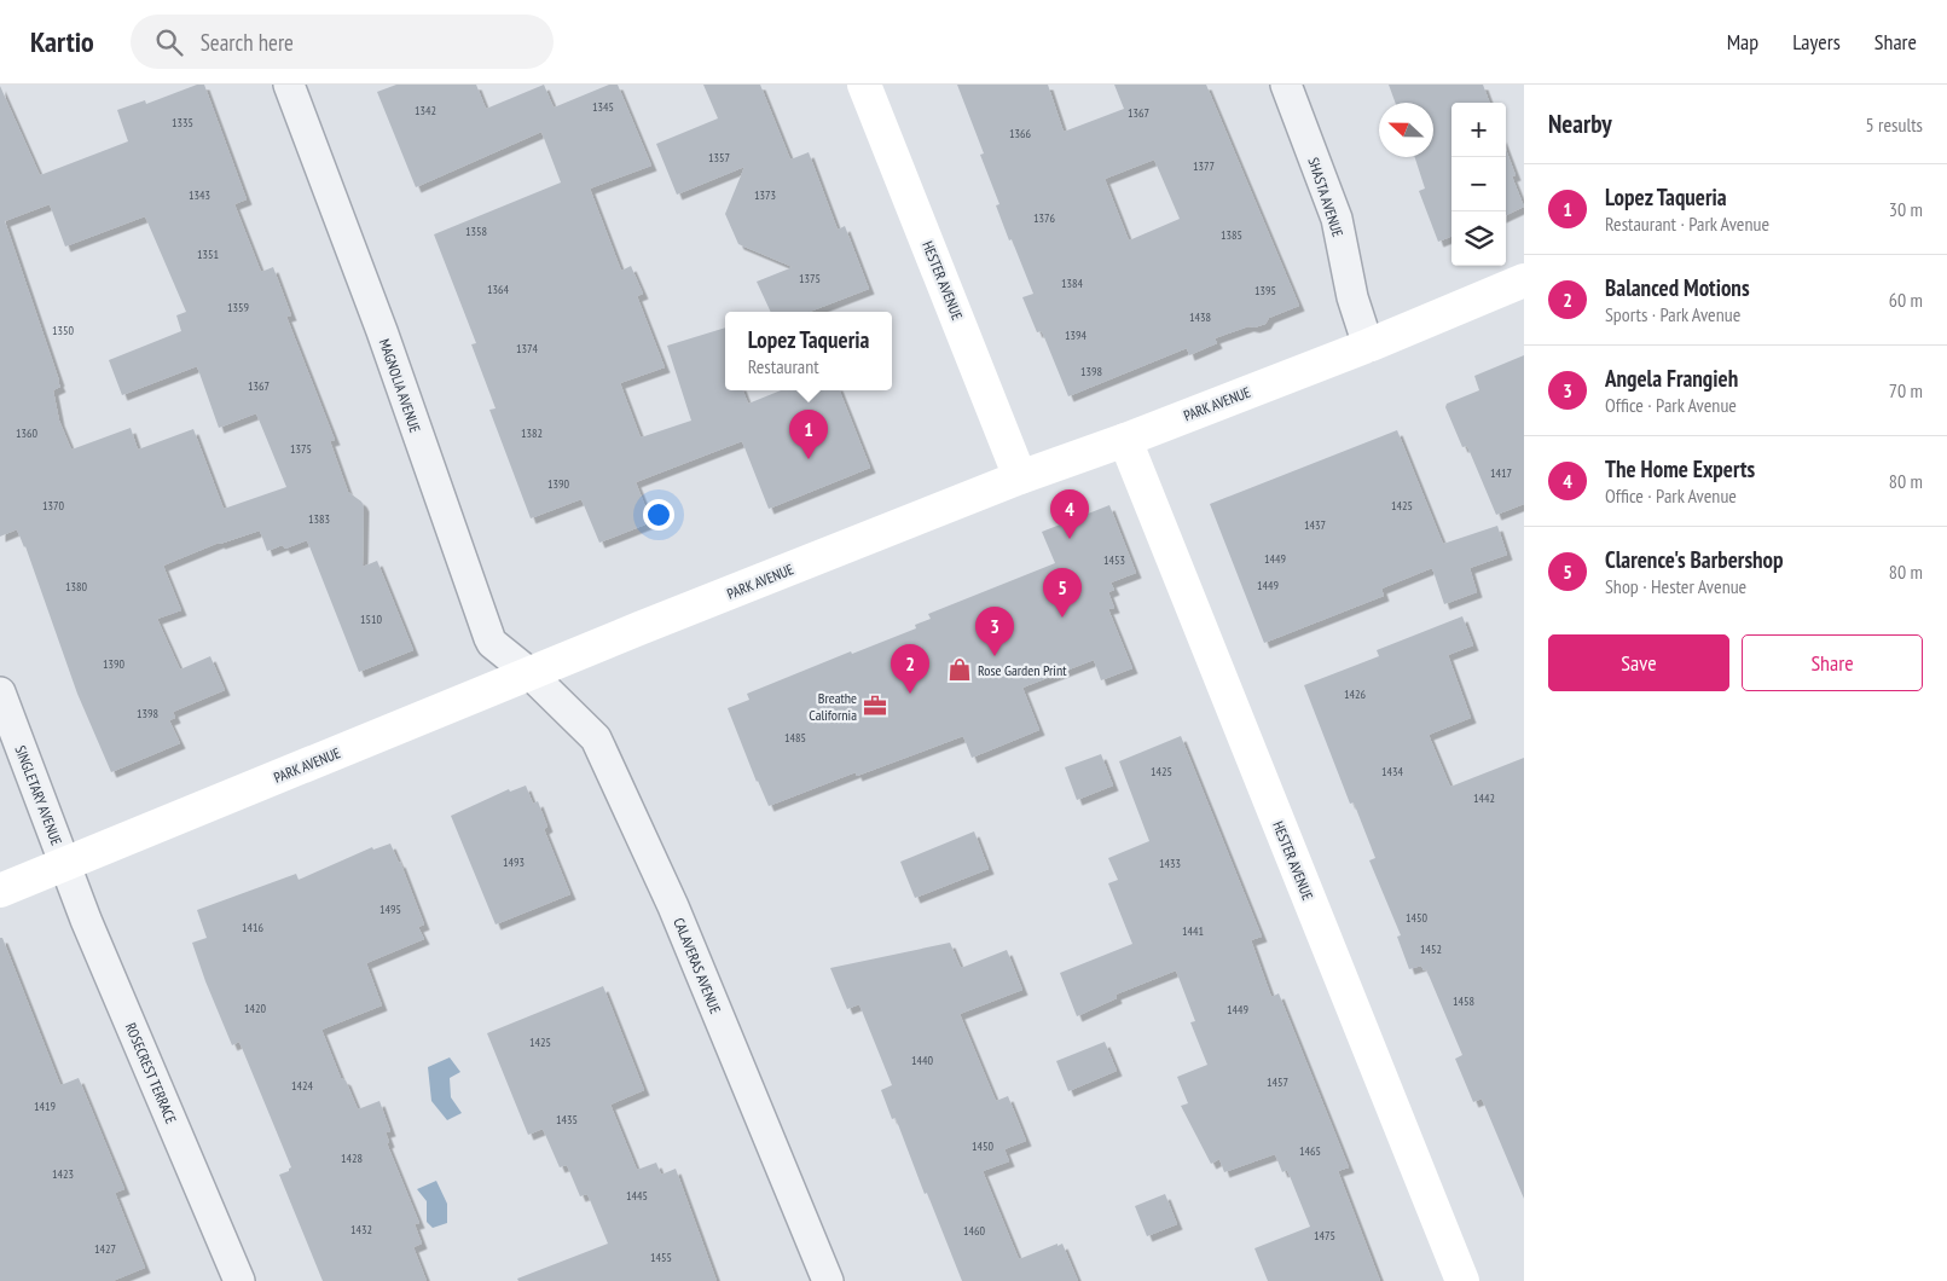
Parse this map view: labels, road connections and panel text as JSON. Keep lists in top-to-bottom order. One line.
{"streets":{"street":["SHASTA AVENUE","HESTER AVENUE","MAGNOLIA AVENUE","PARK AVENUE","SINGLETARY AVENUE","CALAVERAS AVENUE","ROSECREST TERRACE"]},"crossings":[["SHASTA AVENUE","PARK AVENUE"],["HESTER AVENUE","PARK AVENUE"],["MAGNOLIA AVENUE","PARK AVENUE"],["MAGNOLIA AVENUE","CALAVERAS AVENUE"],["PARK AVENUE","SINGLETARY AVENUE"],["PARK AVENUE","CALAVERAS AVENUE"],["PARK AVENUE","ROSECREST TERRACE"],["SINGLETARY AVENUE","ROSECREST TERRACE"]],"places":{"shop":["Rose Garden Print"],"office":["Breathe California"]},"house_numbers":["1345","1342","1367","1335","1366","1357","1377","1343","1373","1376","1358","1385","1351","1375","1384","1364","1395","1359","1438","1350","1394","1374","1398","1367","1360","1382","1375","1417","1390","1370","1425","1383","1437","1449","1453","1449","1380","1510","1390","1426","1398","1485","1425","1434","1442","1493","1433","1495","1450","1416","1441","1452","1458","1420","1449","1425","1440","1457","1424","1419","1435","1450","1465","1428","1423","1445","1432","1460","1475","1427","1455"],"north":"left","page":{"header":"Kartio","search":"Search here","nav":["Map","Layers","Share"],"heading":["Nearby","5 results"],"map_buttons":["+","−"],"list":[{"mark":"1","name":"Lopez Taqueria","note":"Restaurant · Park Avenue","value":"30 m"},{"mark":"2","name":"Balanced Motions","note":"Sports · Park Avenue","value":"60 m"},{"mark":"3","name":"Angela Frangieh","note":"Office · Park Avenue","value":"70 m"},{"mark":"4","name":"The Home Experts","note":"Office · Park Avenue","value":"80 m"},{"mark":"5","name":"Clarence's Barbershop","note":"Shop · Hester Avenue","value":"80 m"}],"popup":["Lopez Taqueria","Restaurant"],"pins":["1","4","5","3","2"],"buttons":["Save","Share"]}}
